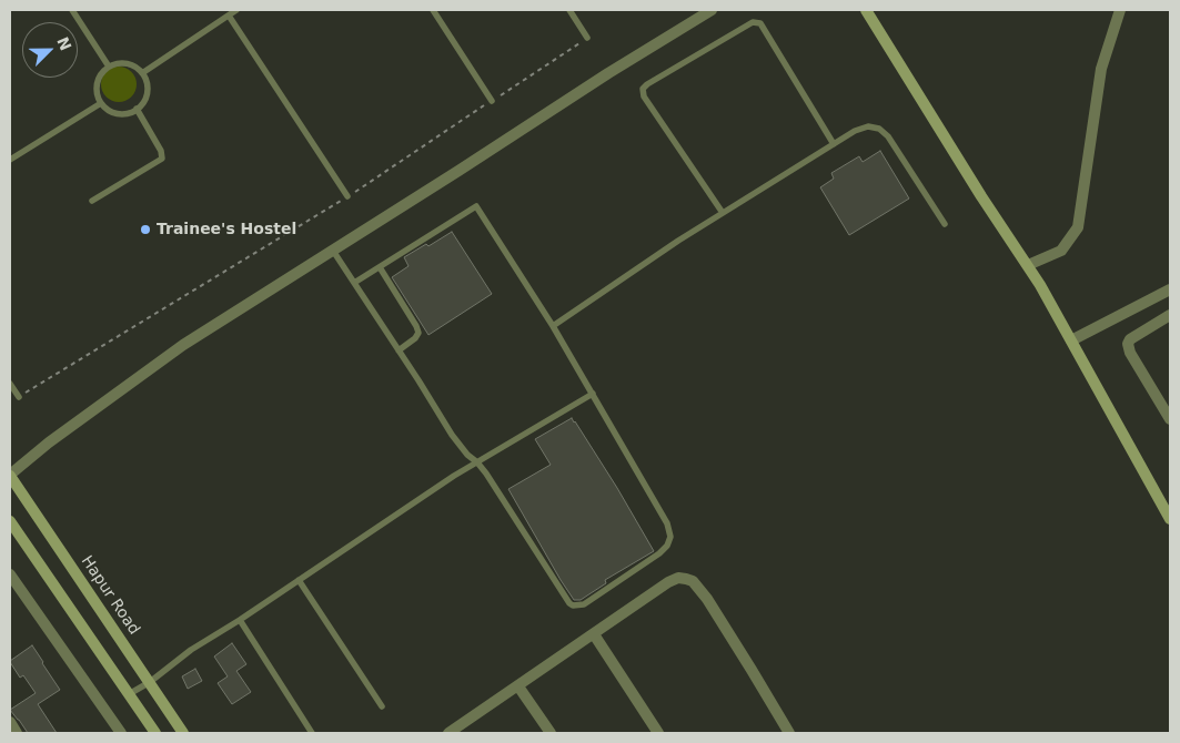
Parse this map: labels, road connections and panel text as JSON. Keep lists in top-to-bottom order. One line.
{"streets":{"street":["Hapur Road"]},"places":["Trainee's Hostel"],"north":"top right"}
